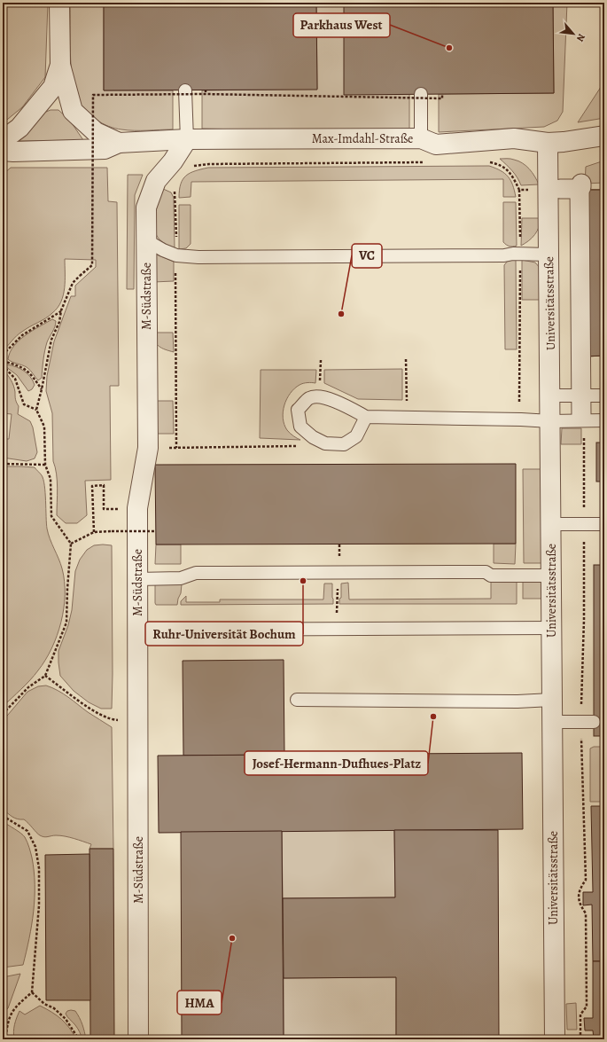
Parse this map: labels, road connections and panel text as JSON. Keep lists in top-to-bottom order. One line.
{"streets":{"street":["Max-Imdahl-Straße","M-Südstraße","Universitätsstraße"]},"crossings":[["Max-Imdahl-Straße","M-Südstraße"],["Max-Imdahl-Straße","Universitätsstraße"]],"places":["Parkhaus West","VC","Ruhr-Universität Bochum","Josef-Hermann-Dufhues-Platz","HMA"],"north":"bottom right"}
